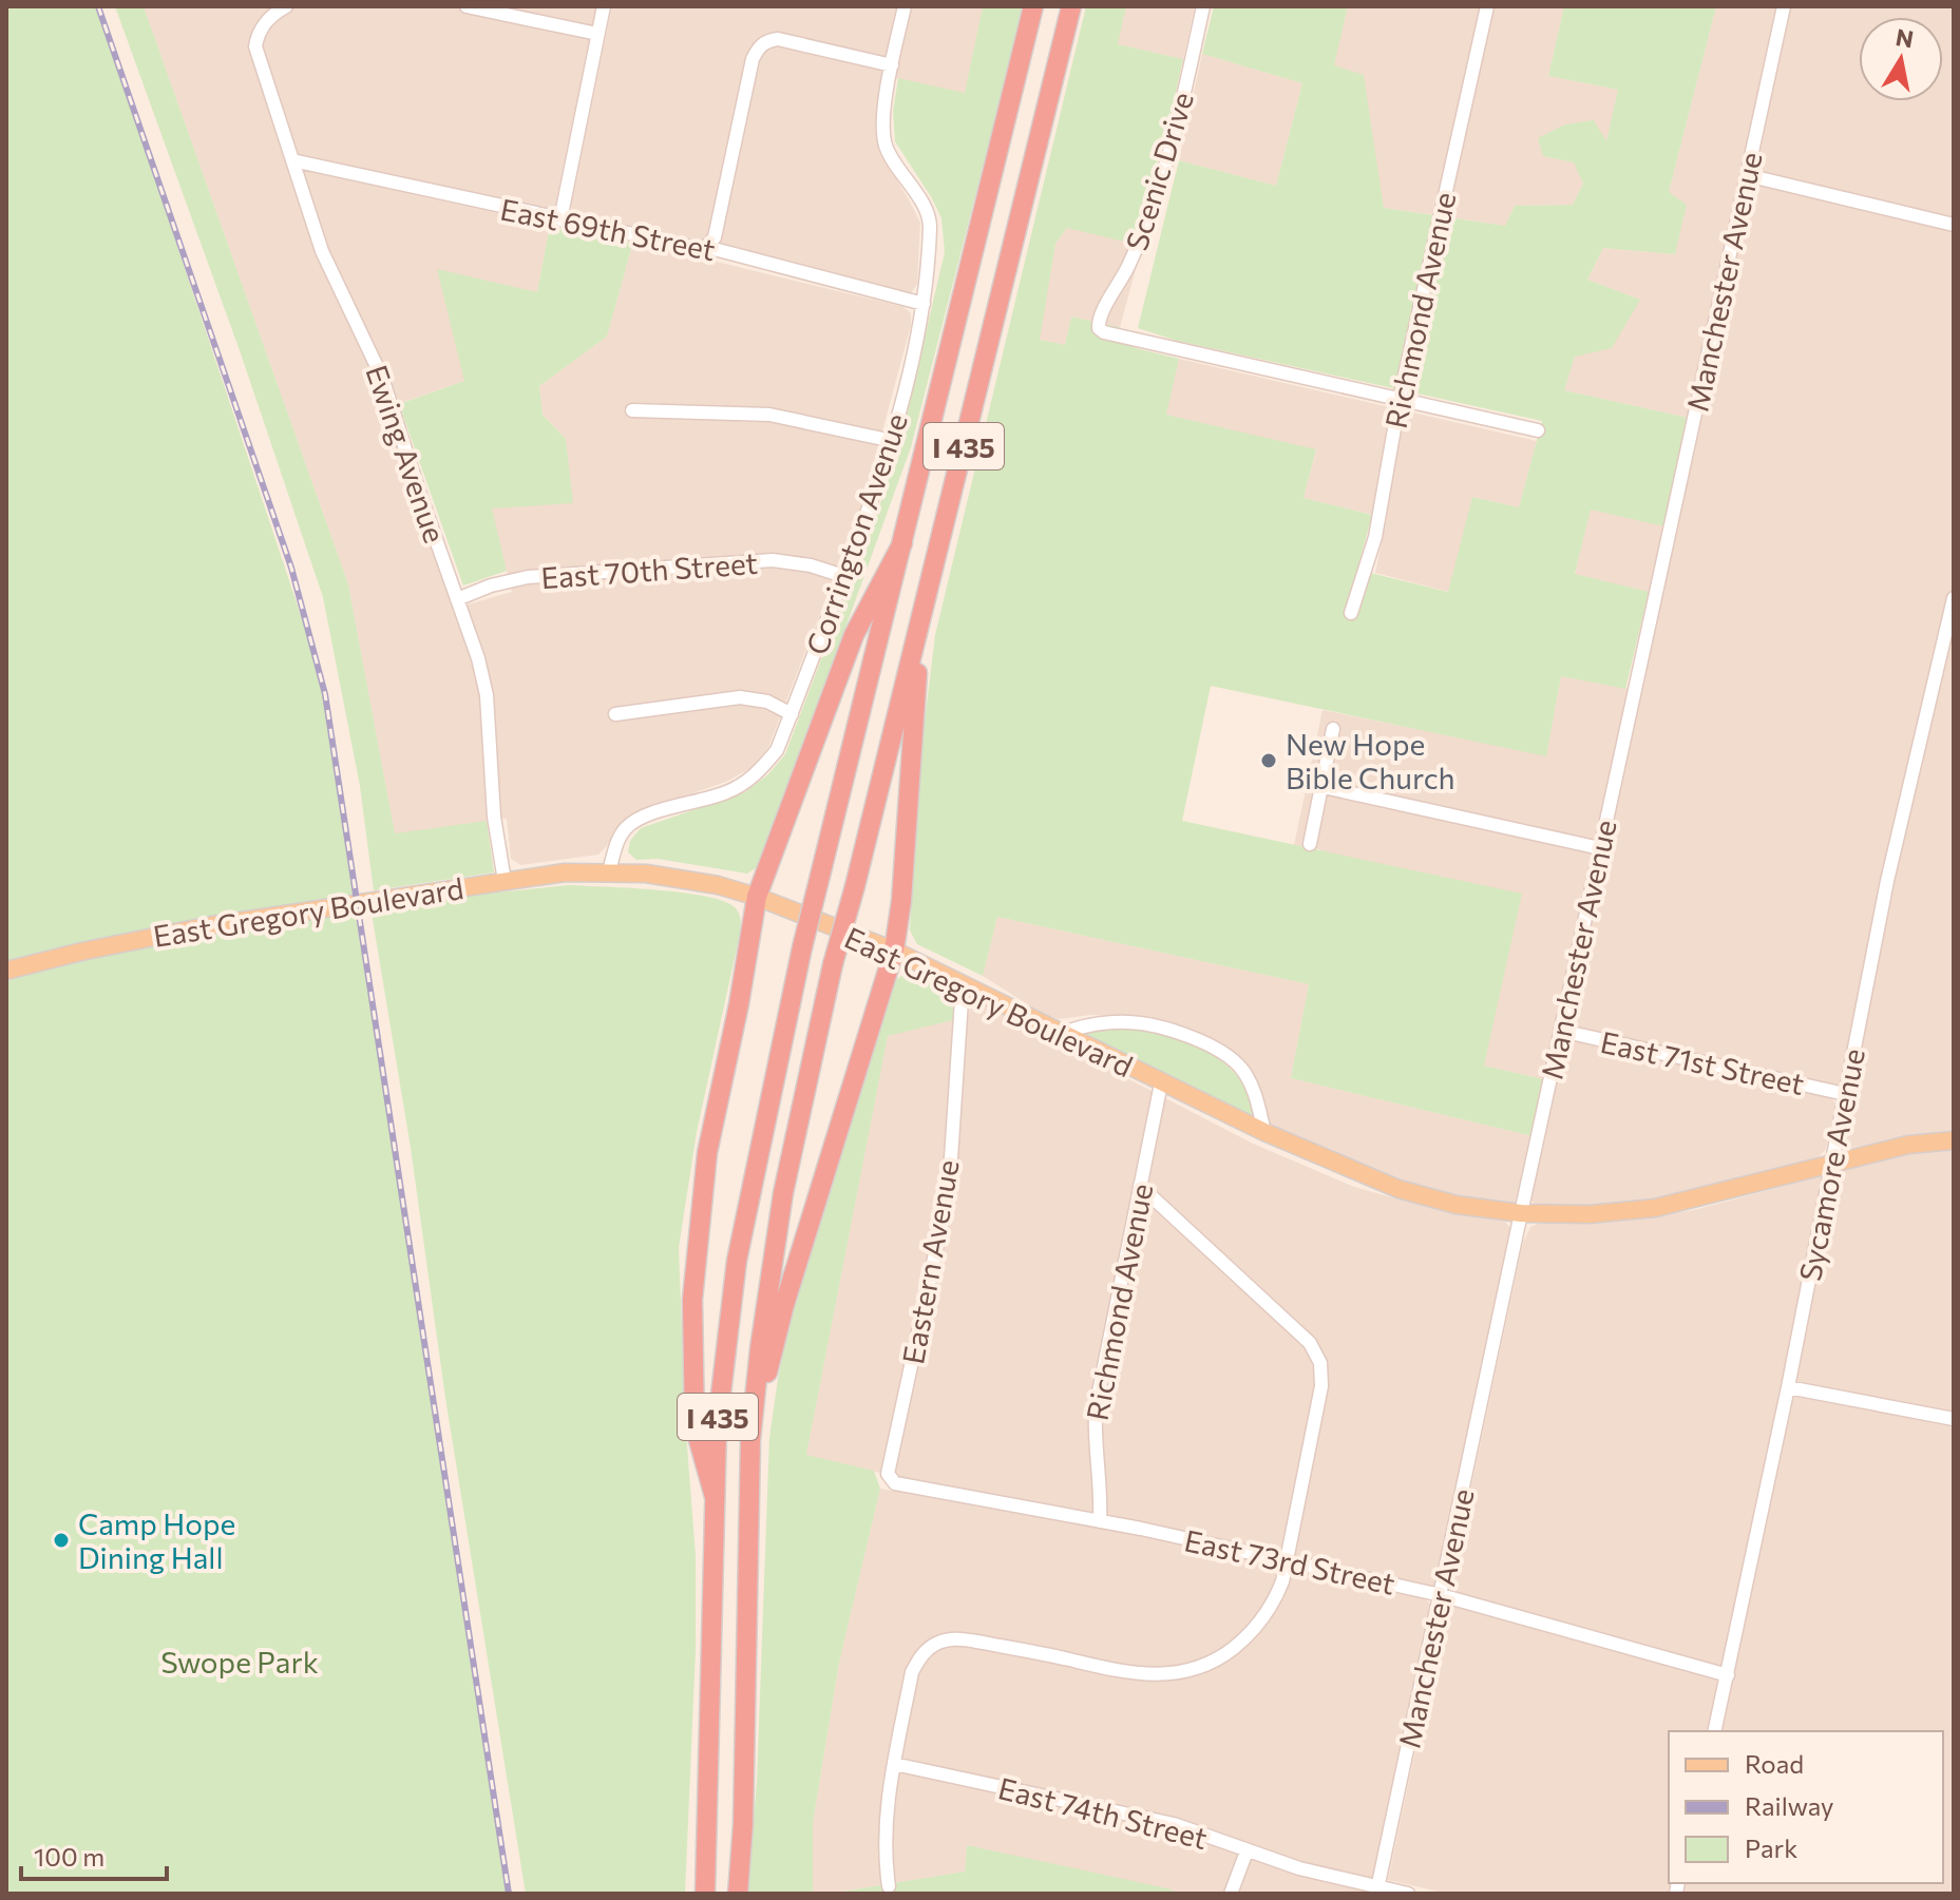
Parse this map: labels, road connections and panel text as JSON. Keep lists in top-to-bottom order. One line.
{"streets":{"highway":["I 435"],"main road":["East Gregory Boulevard"],"street":["Scenic Drive","East 69th Street","Manchester Avenue","Richmond Avenue","Ewing Avenue","Corrington Avenue","East 70th Street","East 71st Street","Sycamore Avenue","Eastern Avenue","East 73rd Street","East 74th Street"]},"crossings":[["Scenic Drive","Richmond Avenue"],["East 69th Street","Ewing Avenue"],["East 69th Street","Corrington Avenue"],["Manchester Avenue","East Gregory Boulevard"],["Manchester Avenue","East 71st Street"],["Manchester Avenue","East 73rd Street"],["Manchester Avenue","East 74th Street"],["Richmond Avenue","East Gregory Boulevard"],["Richmond Avenue","East 73rd Street"],["Ewing Avenue","East 70th Street"],["Ewing Avenue","East Gregory Boulevard"],["Corrington Avenue","East 70th Street"],["Corrington Avenue","East Gregory Boulevard"],["East Gregory Boulevard","Sycamore Avenue"],["East Gregory Boulevard","Eastern Avenue"],["East 71st Street","Sycamore Avenue"],["Sycamore Avenue","East 73rd Street"],["Eastern Avenue","East 73rd Street"]],"parks":["Swope Park"],"places":["New Hope Bible Church","Camp Hope Dining Hall"],"legend":["Road","Railway","Park"],"scale_bar":"100 m","north":"top"}
